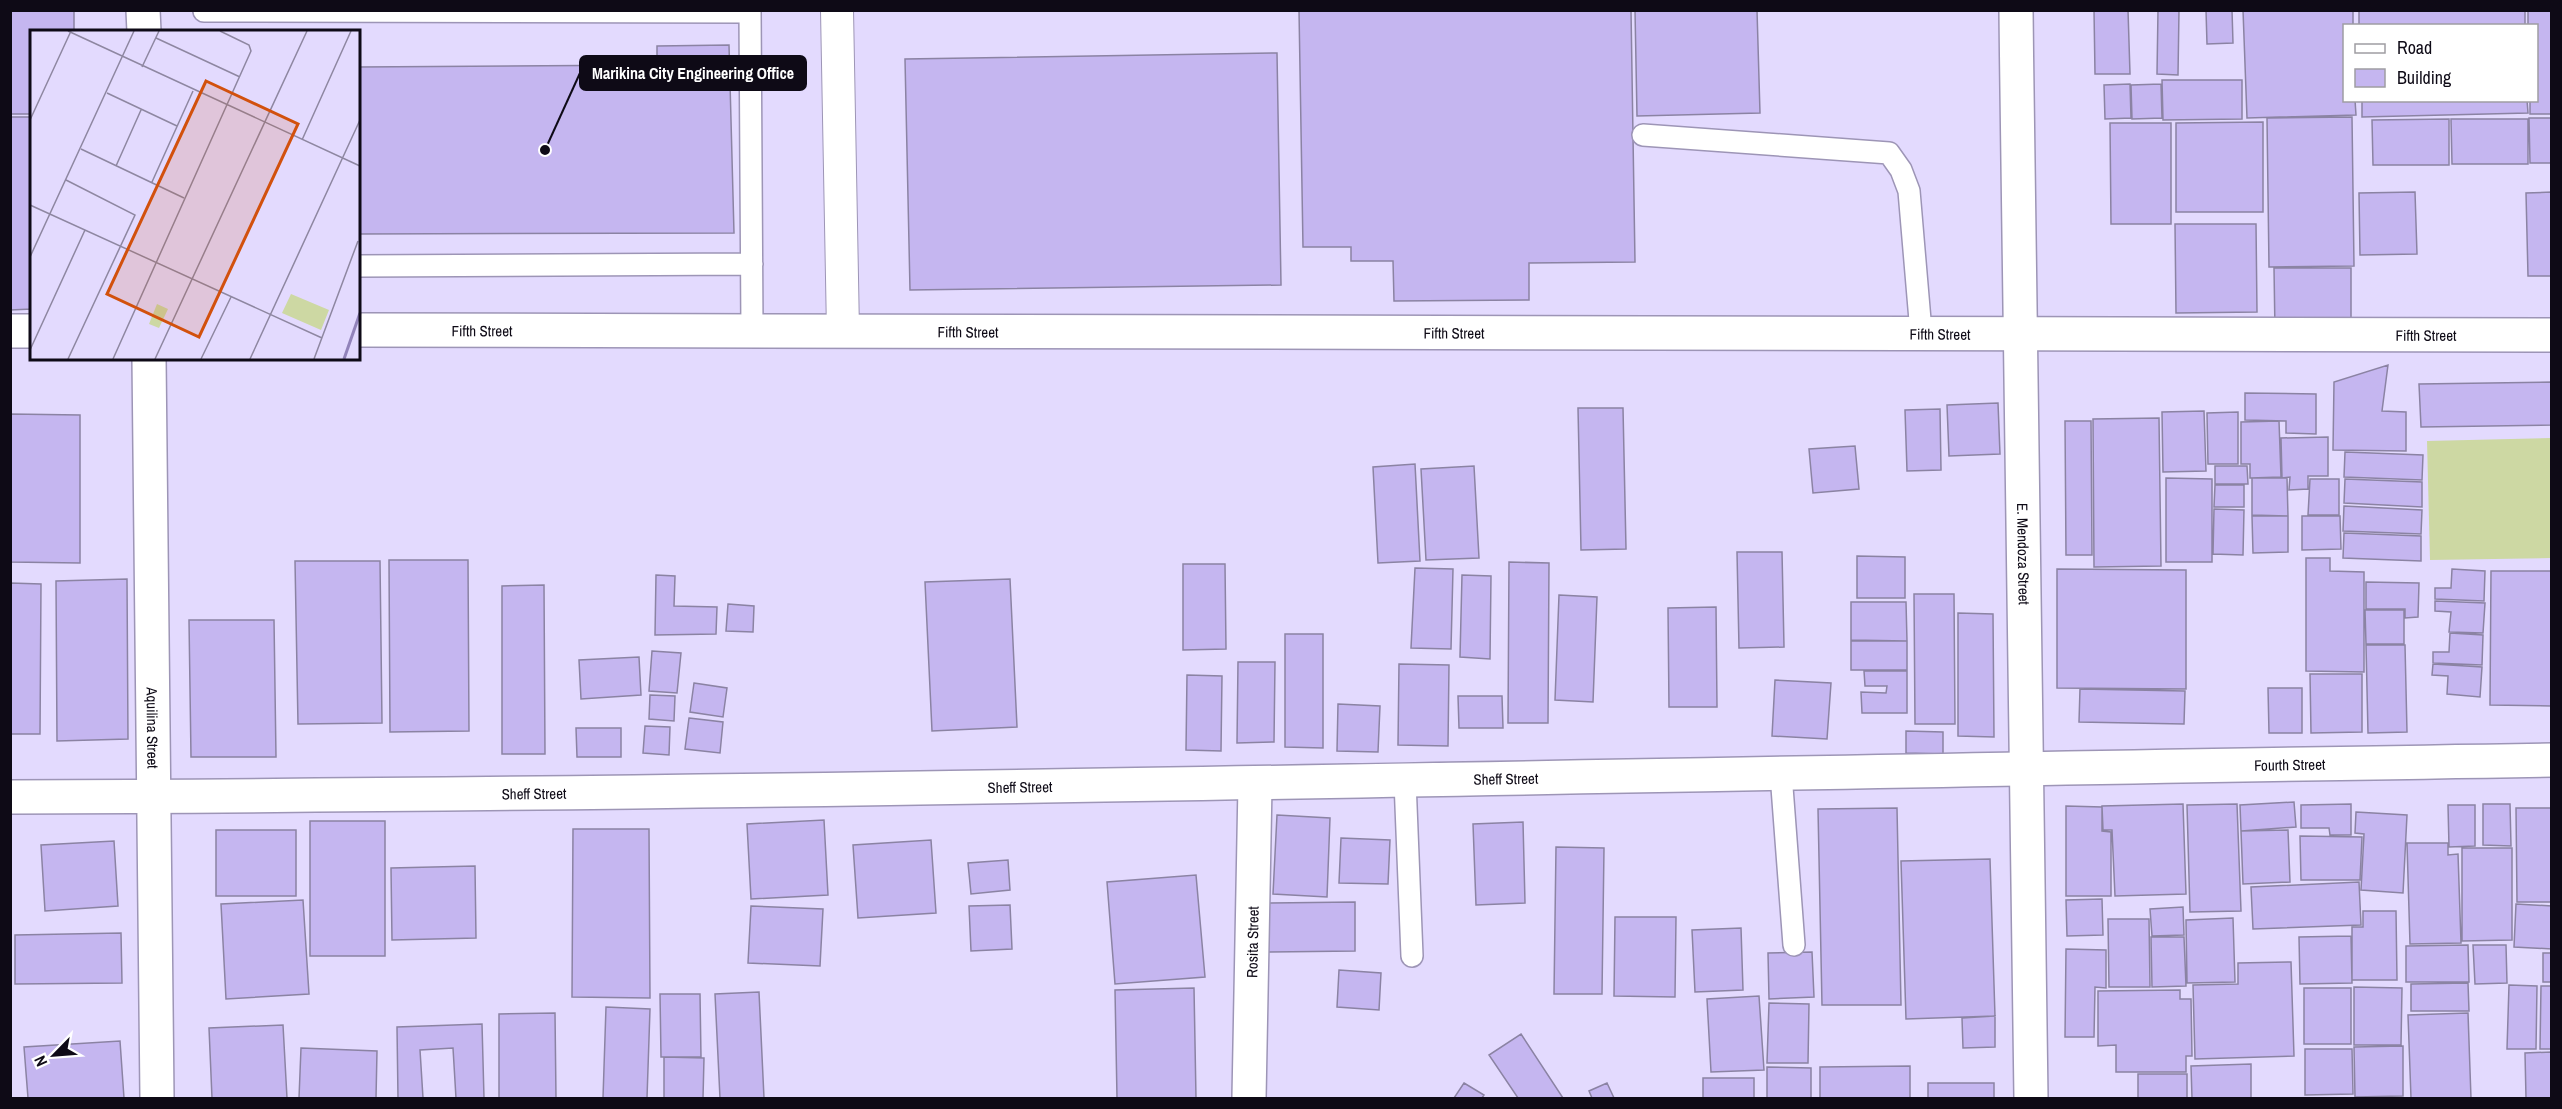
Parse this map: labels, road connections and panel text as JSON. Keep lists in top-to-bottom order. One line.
{"streets":{"street":["Fifth Street","E. Mendoza Street","Aquilina Street","Fourth Street","Sheff Street","Rosita Street"]},"crossings":[["Fifth Street","E. Mendoza Street"],["E. Mendoza Street","Fourth Street"],["E. Mendoza Street","Sheff Street"],["Aquilina Street","Sheff Street"],["Fourth Street","Sheff Street"],["Sheff Street","Rosita Street"]],"places":["Marikina City Engineering Office"],"legend":["Road","Building"],"north":"bottom left"}
